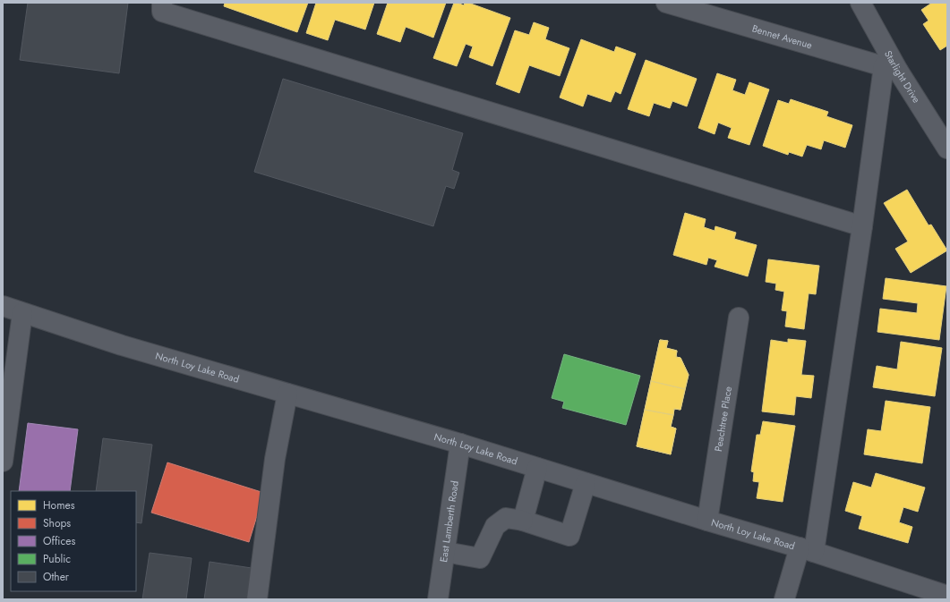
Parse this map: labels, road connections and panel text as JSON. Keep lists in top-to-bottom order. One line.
{"streets":{"street":["Bennet Avenue","Starlight Drive","North Loy Lake Road","Peachtree Place","East Lamberth Road"]},"crossings":[["Bennet Avenue","Starlight Drive"],["North Loy Lake Road","Peachtree Place"],["North Loy Lake Road","East Lamberth Road"]],"legend":["Homes","Shops","Offices","Public","Other"]}
